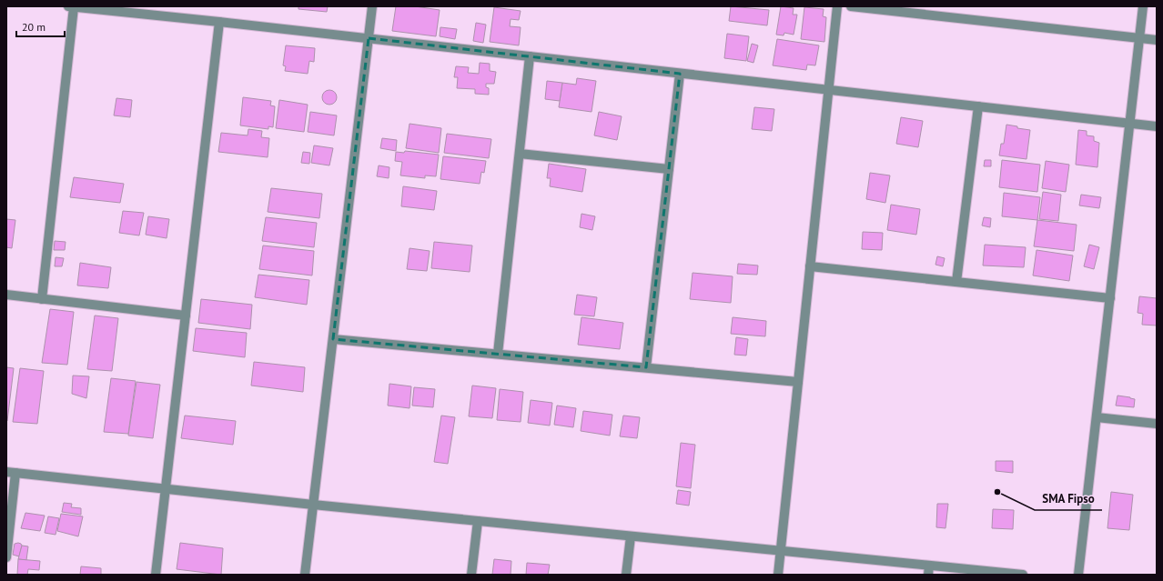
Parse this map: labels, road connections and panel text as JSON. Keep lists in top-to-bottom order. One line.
{"places":["SMA Fipso"],"scale_bar":"20 m"}
